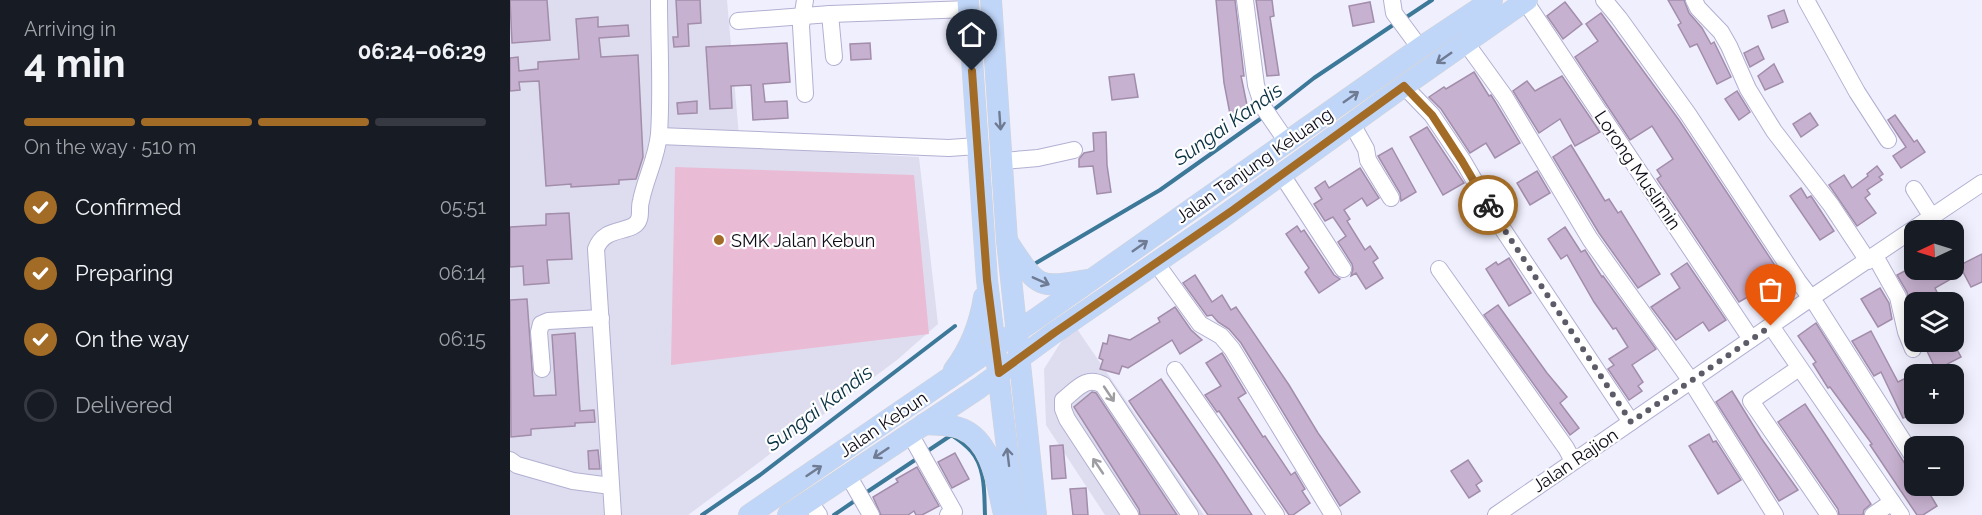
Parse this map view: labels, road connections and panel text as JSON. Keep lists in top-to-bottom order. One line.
{"streets":{"main road":["Jalan Tanjung Keluang","Jalan Kebun"],"street":["Lorong Muslimin","Jalan Rajion"]},"crossings":[["Jalan Tanjung Keluang","Lorong Muslimin"],["Jalan Tanjung Keluang","Jalan Kebun"],["Lorong Muslimin","Jalan Rajion"]],"water":["Sungai Kandis"],"places":["SMK Jalan Kebun"],"north":"left","page":{"heading":["4 min","Arriving in","06:24–06:29"],"bar":"On the way · 510 m","list":[["Confirmed","05:51"],["Preparing","06:14"],["On the way","06:15"],"Delivered"],"map_buttons":["+","−"]}}
